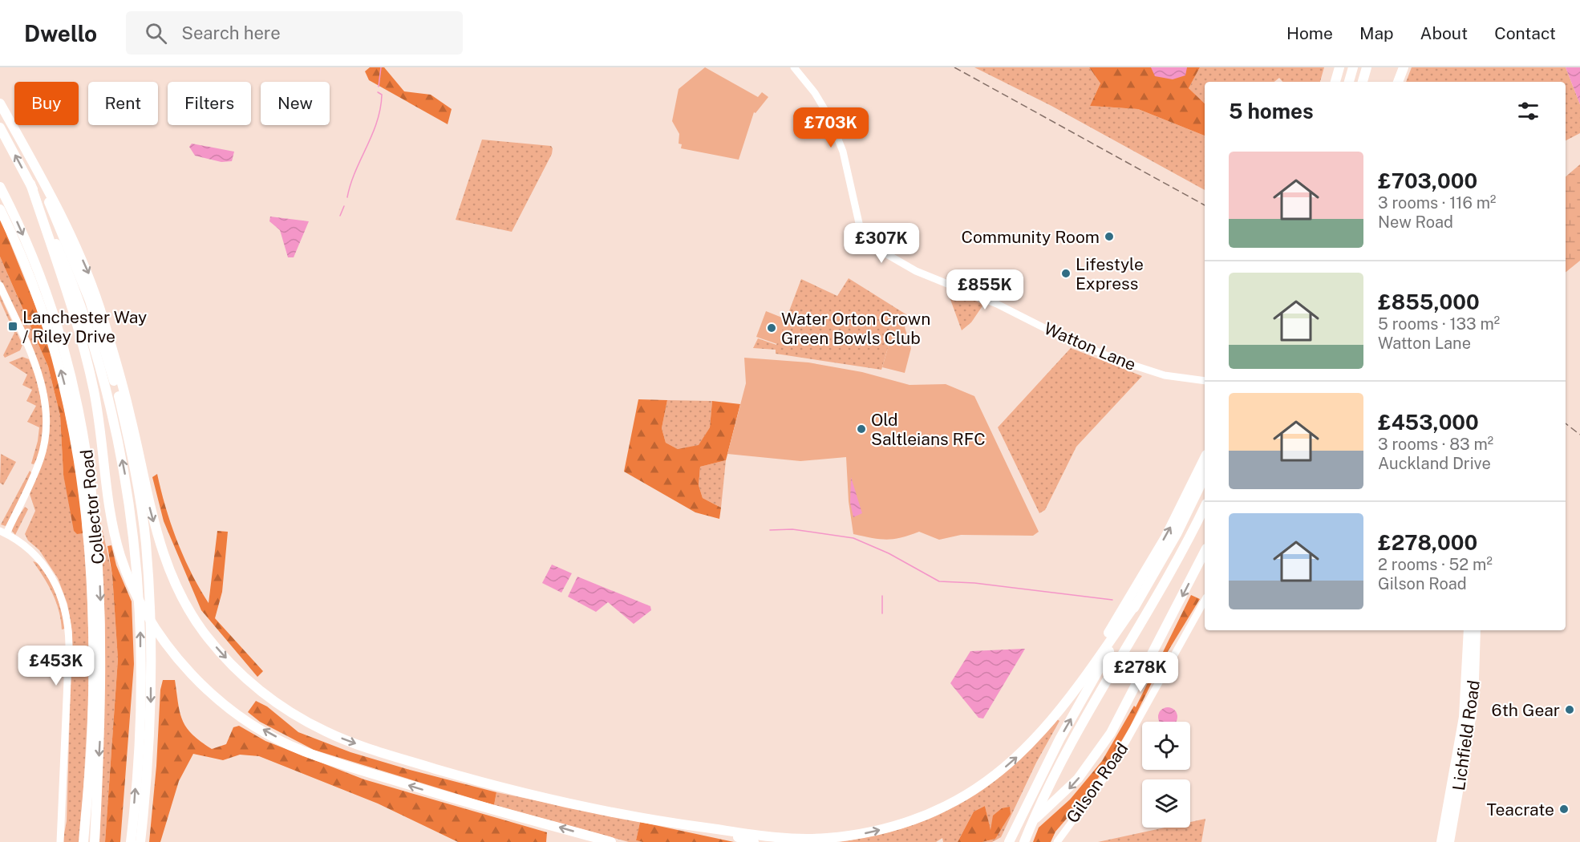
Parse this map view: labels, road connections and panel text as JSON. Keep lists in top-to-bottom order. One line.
{"streets":{"highway":["Collector Road","Lichfield Road"],"main road":["Watton Lane","Gilson Road"]},"places":{"other":["Community Room","Lifestyle Express","Water Orton Crown Green Bowls Club","Old Saltleians RFC","6th Gear","Teacrate"],"transit":["Lanchester Way / Riley Drive"]},"page":{"header":"Dwello","search":"Search here","nav":["Home","Map","About","Contact"],"chip":["Buy","Rent","Filters","New"],"heading":"5 homes","price":["£703K","£307K","£855K","£453K","£278K"],"list":[{"name":"£703,000","note":"3 rooms · 116 m² · New Road"},{"name":"£855,000","note":"5 rooms · 133 m² · Watton Lane"},{"name":"£453,000","note":"3 rooms · 83 m² · Auckland Drive"},{"name":"£278,000","note":"2 rooms · 52 m² · Gilson Road"}]}}
